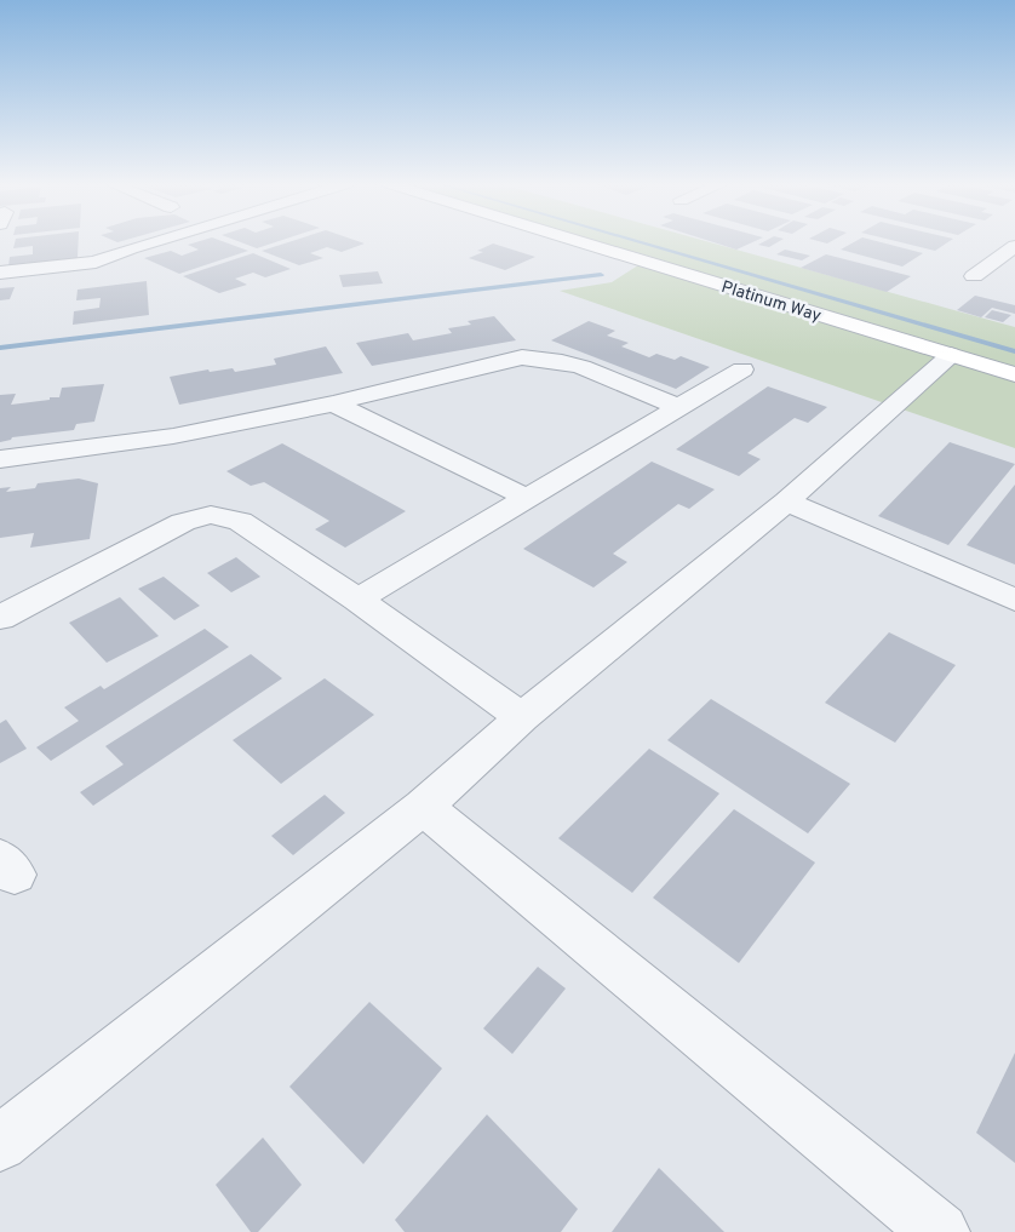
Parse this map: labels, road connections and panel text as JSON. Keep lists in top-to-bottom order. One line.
{"streets":{"street":["Platinum Way"]}}
